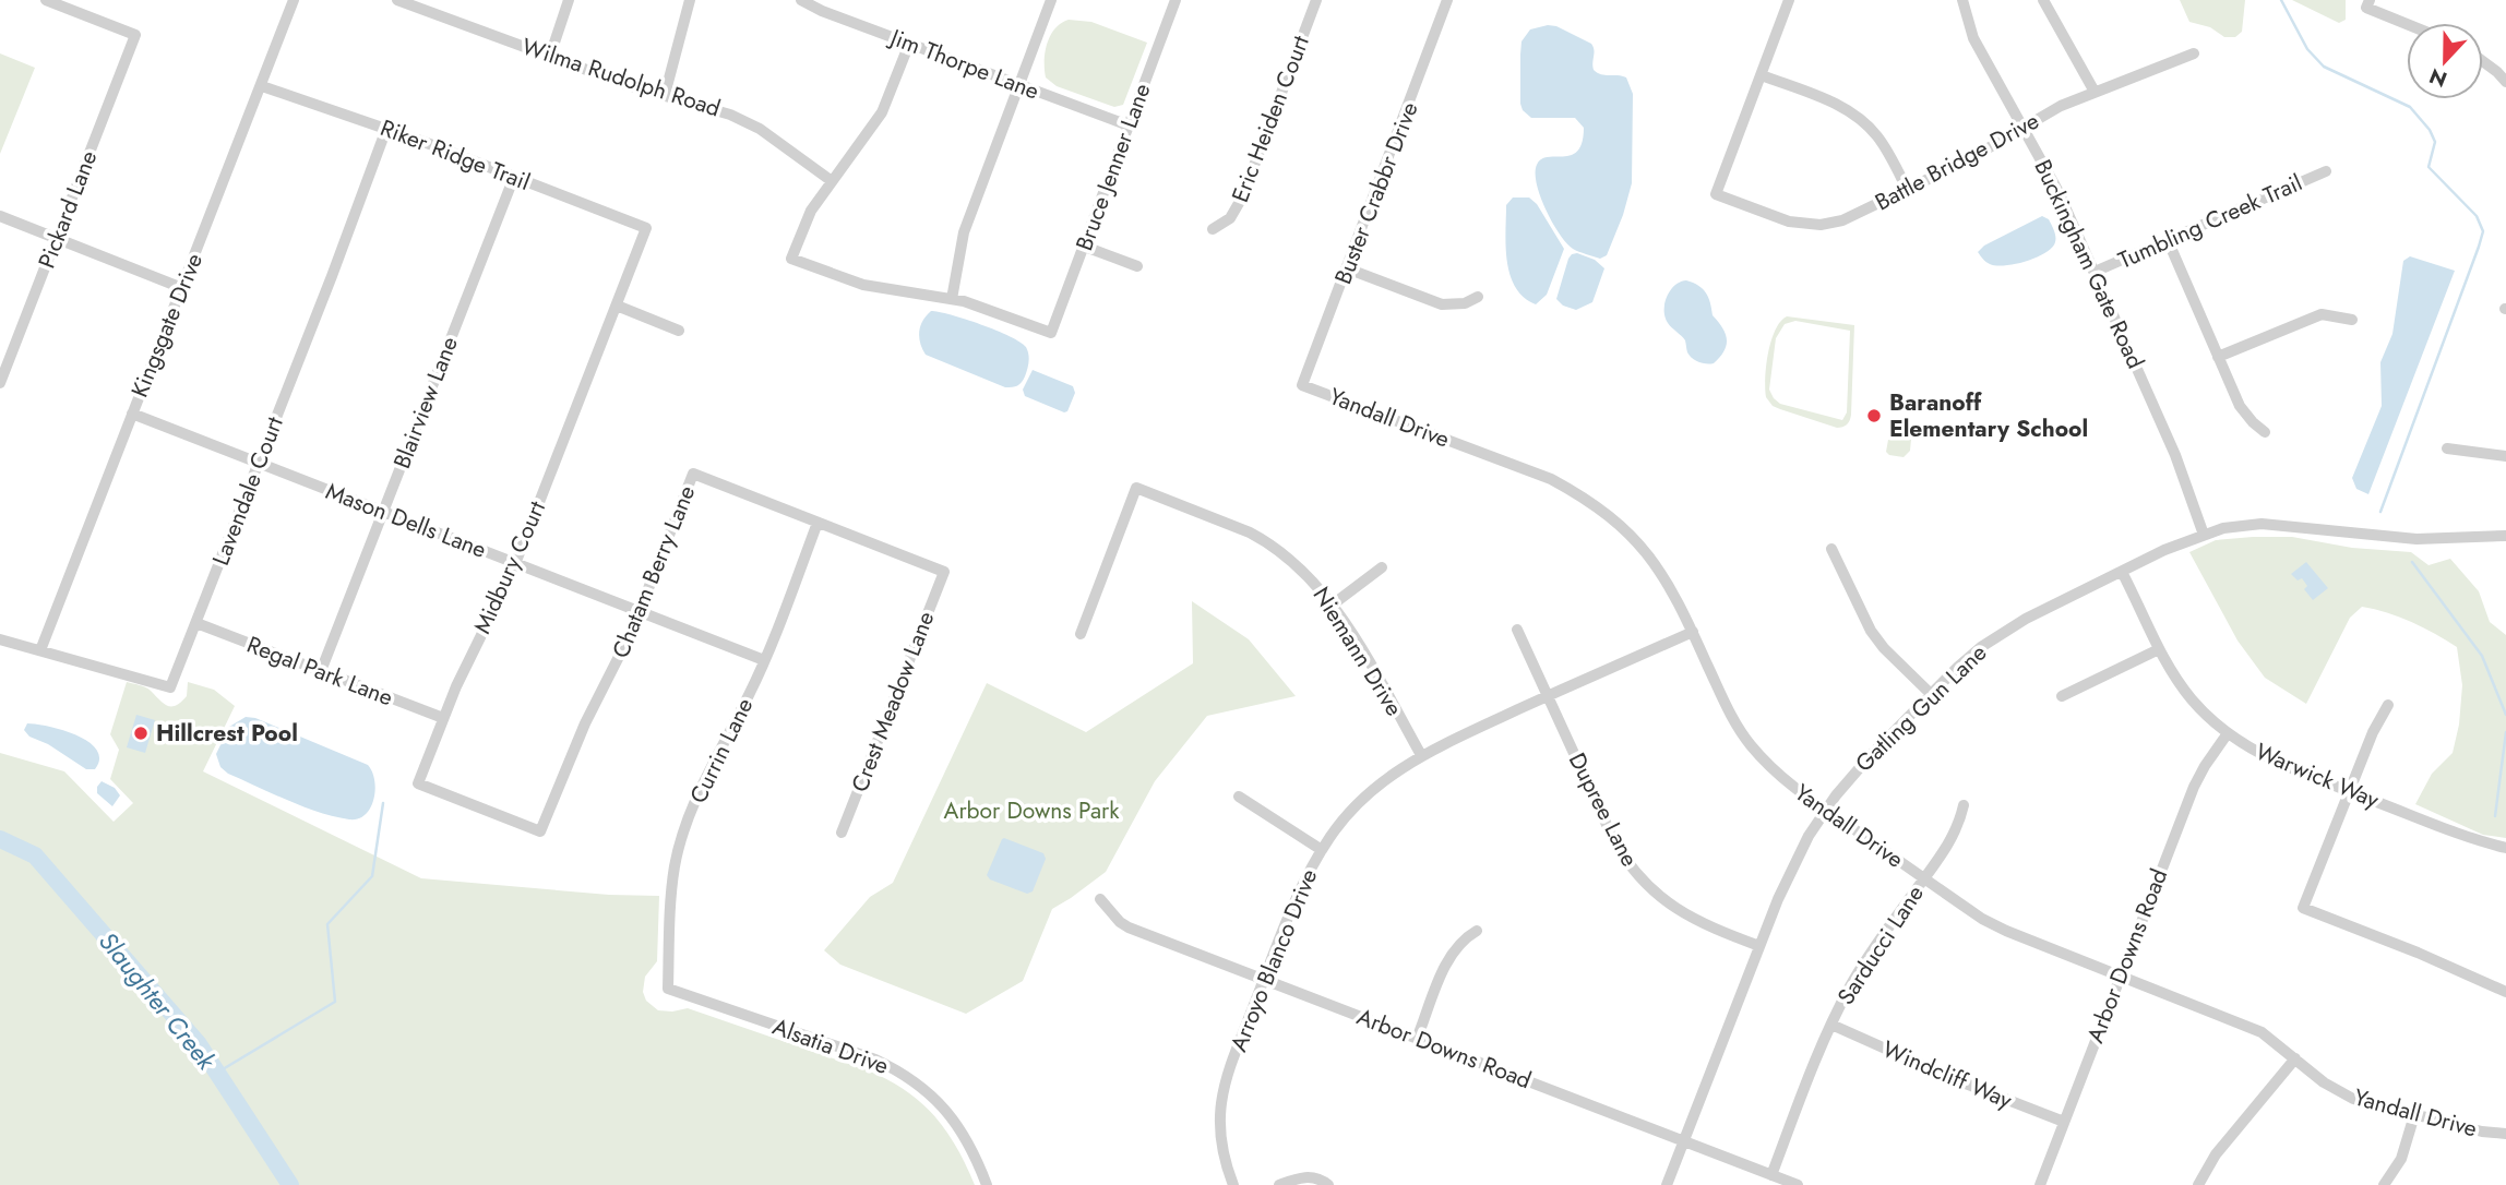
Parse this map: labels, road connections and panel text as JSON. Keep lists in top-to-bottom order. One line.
{"streets":{"street":["Jim Thorpe Lane","Wilma Rudolph Road","Eric Heiden Court","Riker Ridge Trail","Battle Bridge Drive","Bruce Jenner Lane","Buster Crabbr Drive","Pickard Lane","Tumbling Creek Trail","Buckingham Gate Road","Kingsgate Drive","Blairview Lane","Yandall Drive","Lavendale Court","Mason Dells Lane","Midbury Court","Chatam Berry Lane","Niemann Drive","Regal Park Lane","Crest Meadow Lane","Gatling Gun Lane","Currin Lane","Warwick Way","Dupree Lane","Sarducci Lane","Arbor Downs Road","Arroyo Blanco Drive","Alsatia Drive","Windcliff Way"]},"crossings":[["Jim Thorpe Lane","Bruce Jenner Lane"],["Riker Ridge Trail","Kingsgate Drive"],["Riker Ridge Trail","Blairview Lane"],["Riker Ridge Trail","Lavendale Court"],["Riker Ridge Trail","Midbury Court"],["Battle Bridge Drive","Buckingham Gate Road"],["Buster Crabbr Drive","Yandall Drive"],["Tumbling Creek Trail","Buckingham Gate Road"],["Buckingham Gate Road","Gatling Gun Lane"],["Kingsgate Drive","Lavendale Court"],["Kingsgate Drive","Mason Dells Lane"],["Blairview Lane","Mason Dells Lane"],["Blairview Lane","Regal Park Lane"],["Yandall Drive","Gatling Gun Lane"],["Yandall Drive","Sarducci Lane"],["Yandall Drive","Arbor Downs Road"],["Yandall Drive","Arroyo Blanco Drive"],["Lavendale Court","Mason Dells Lane"],["Lavendale Court","Regal Park Lane"],["Mason Dells Lane","Midbury Court"],["Mason Dells Lane","Chatam Berry Lane"],["Mason Dells Lane","Currin Lane"],["Midbury Court","Chatam Berry Lane"],["Midbury Court","Regal Park Lane"],["Chatam Berry Lane","Crest Meadow Lane"],["Chatam Berry Lane","Currin Lane"],["Niemann Drive","Arroyo Blanco Drive"],["Gatling Gun Lane","Warwick Way"],["Gatling Gun Lane","Dupree Lane"],["Gatling Gun Lane","Arbor Downs Road"],["Currin Lane","Alsatia Drive"],["Warwick Way","Arbor Downs Road"],["Dupree Lane","Arroyo Blanco Drive"],["Sarducci Lane","Arbor Downs Road"],["Sarducci Lane","Windcliff Way"],["Arbor Downs Road","Arroyo Blanco Drive"],["Arbor Downs Road","Windcliff Way"]],"water":["Slaughter Creek"],"parks":["Arbor Downs Park"],"places":["Baranoff Elementary School","Hillcrest Pool"],"north":"bottom"}
